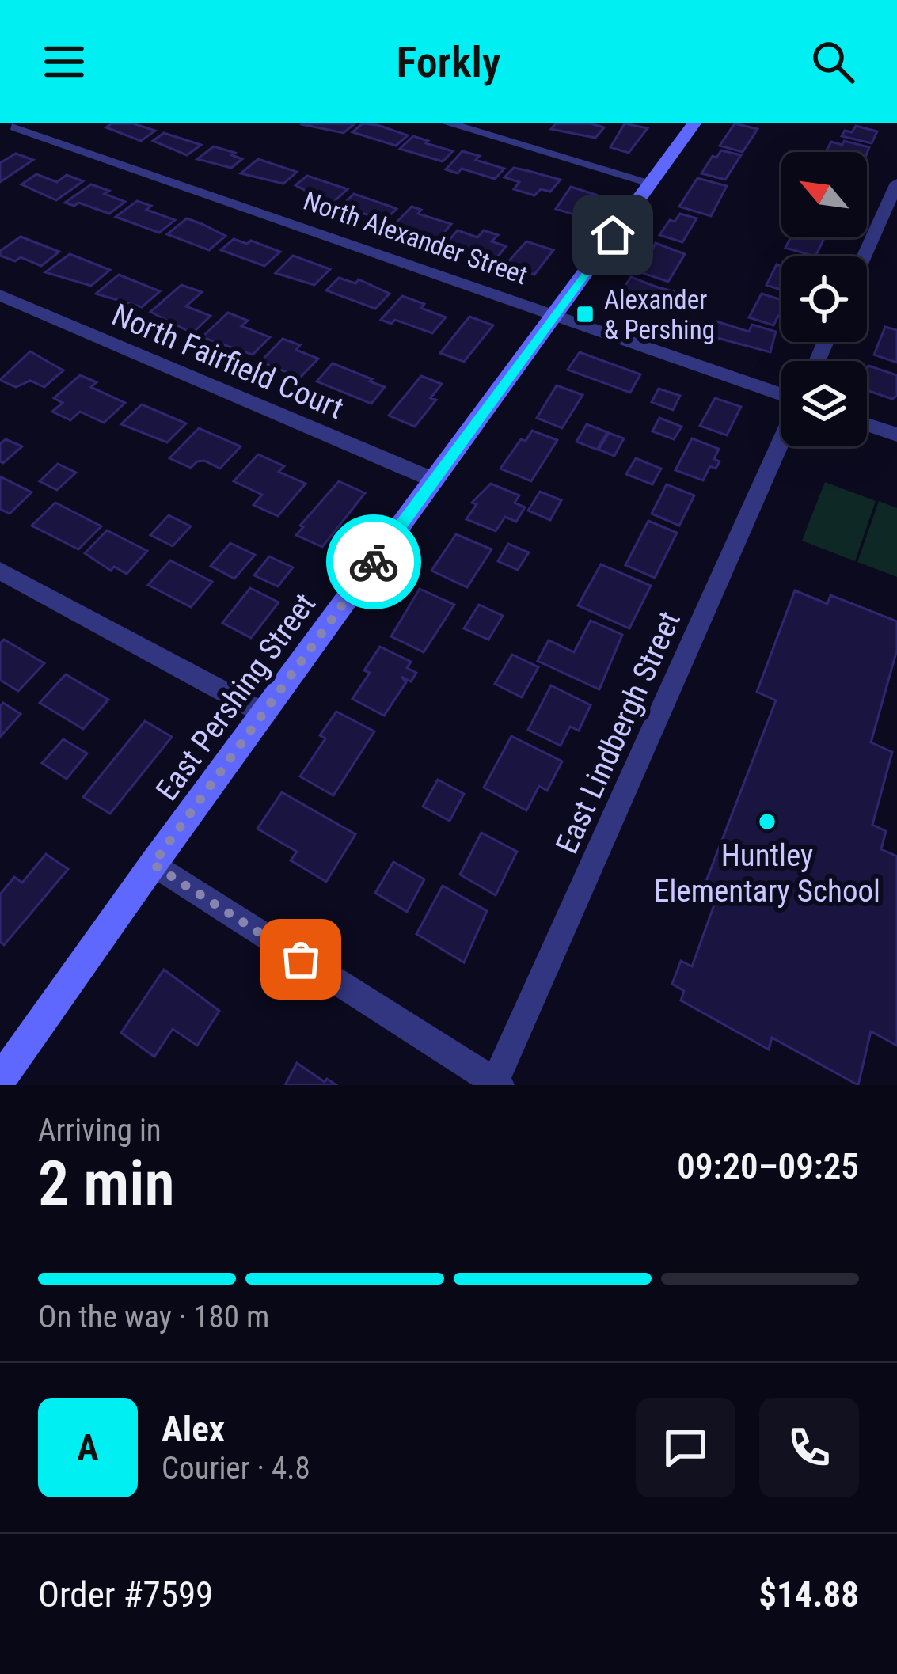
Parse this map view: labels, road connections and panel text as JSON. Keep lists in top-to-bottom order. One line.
{"streets":{"street":["North Alexander Street","North Fairfield Court","East Pershing Street","East Lindbergh Street"]},"crossings":[["North Alexander Street","East Pershing Street"],["North Fairfield Court","East Pershing Street"]],"places":{"transit":["Alexander & Pershing"],"other":["Huntley Elementary School"]},"north":"top left","page":{"header":"Forkly","heading":["2 min","Arriving in","09:20–09:25"],"panel":["Alex","Courier · 4.8","Order #7599","$14.88"],"bar":"On the way · 180 m","round":"A"}}
